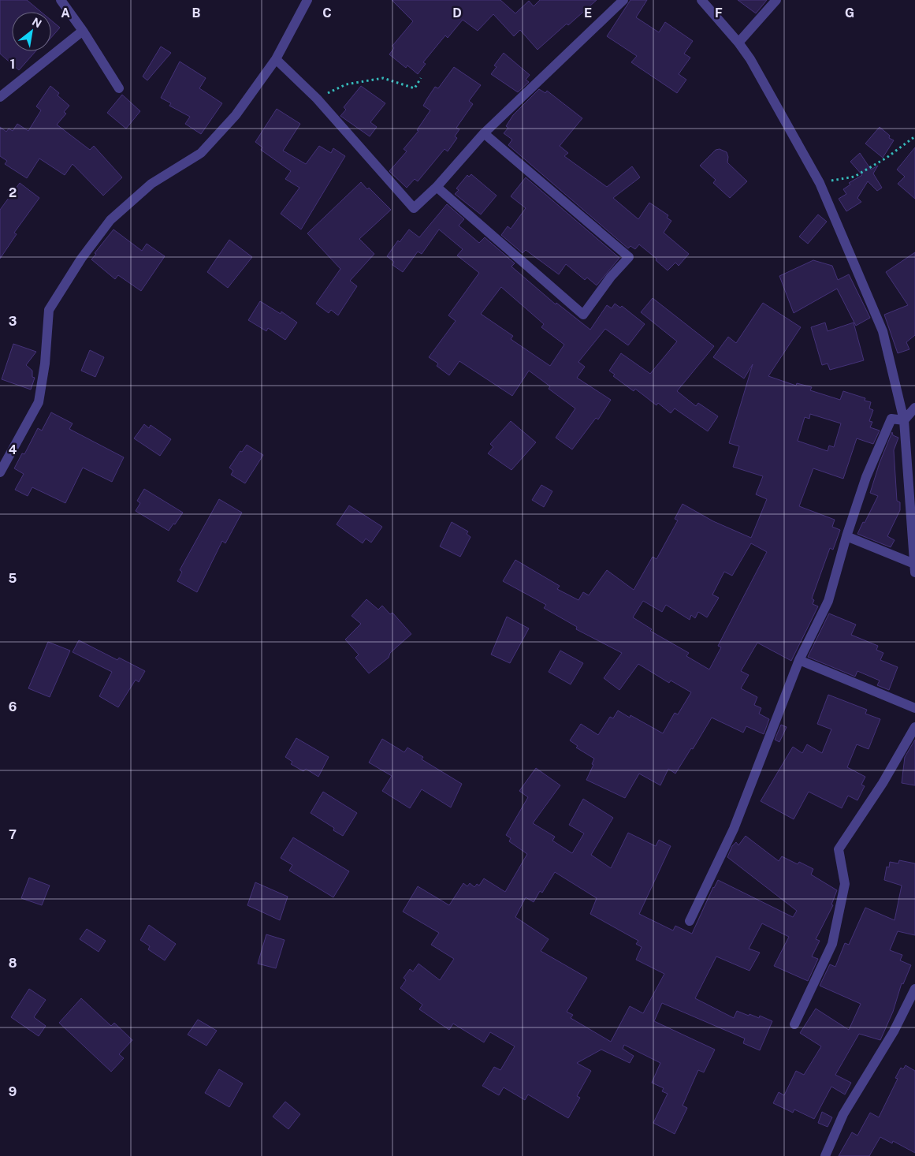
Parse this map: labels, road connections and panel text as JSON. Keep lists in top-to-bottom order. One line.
{"north":"top right","grid":{"columns":["A","B","C","D","E","F","G"],"rows":["1","2","3","4","5","6","7","8","9"]}}
